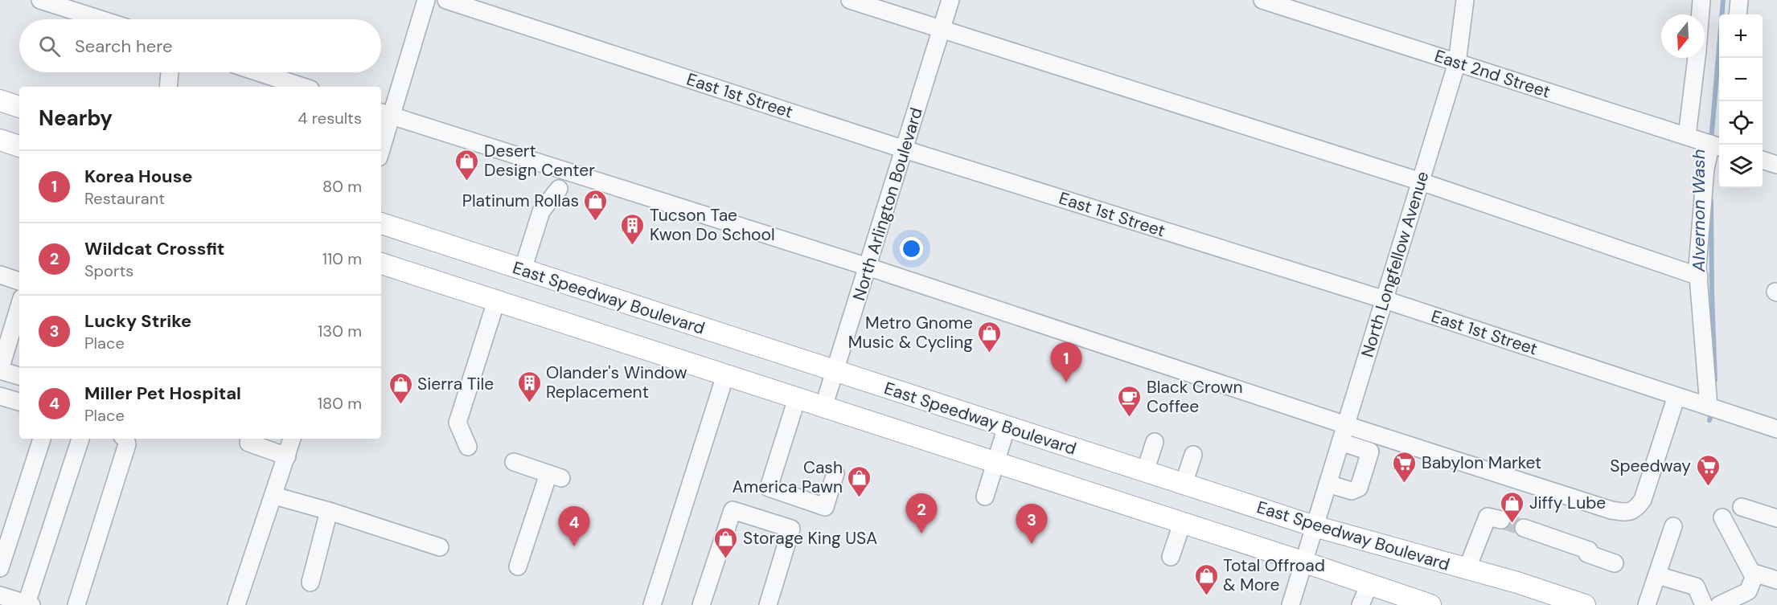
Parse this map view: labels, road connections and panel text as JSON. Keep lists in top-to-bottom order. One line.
{"streets":{"main road":["East Speedway Boulevard"],"street":["East 2nd Street","East 1st Street","North Arlington Boulevard","North Longfellow Avenue"]},"crossings":[["East 2nd Street","North Longfellow Avenue"],["East 1st Street","North Arlington Boulevard"],["East 1st Street","North Longfellow Avenue"],["North Arlington Boulevard","East Speedway Boulevard"],["North Longfellow Avenue","East Speedway Boulevard"]],"water":["Alvernon Wash"],"places":{"shop":["Desert Design Center","Platinum Rollas","Metro Gnome Music & Cycling","Sierra Tile","Cash America Pawn","Jiffy Lube","Storage King USA","Total Offroad & More"],"building":["Tucson Tae Kwon Do School","Olander's Window Replacement"],"cafe":["Black Crown Coffee"],"supermarket":["Babylon Market","Speedway"]},"north":"bottom","page":{"map_buttons":["+","−"],"search":"Search here","heading":["Nearby","4 results"],"list":[{"mark":"1","name":"Korea House","note":"Restaurant","value":"80 m"},{"mark":"2","name":"Wildcat Crossfit","note":"Sports","value":"110 m"},{"mark":"3","name":"Lucky Strike","note":"Place","value":"130 m"},{"mark":"4","name":"Miller Pet Hospital","note":"Place","value":"180 m"}],"pins":["1","2","3","4"]}}
